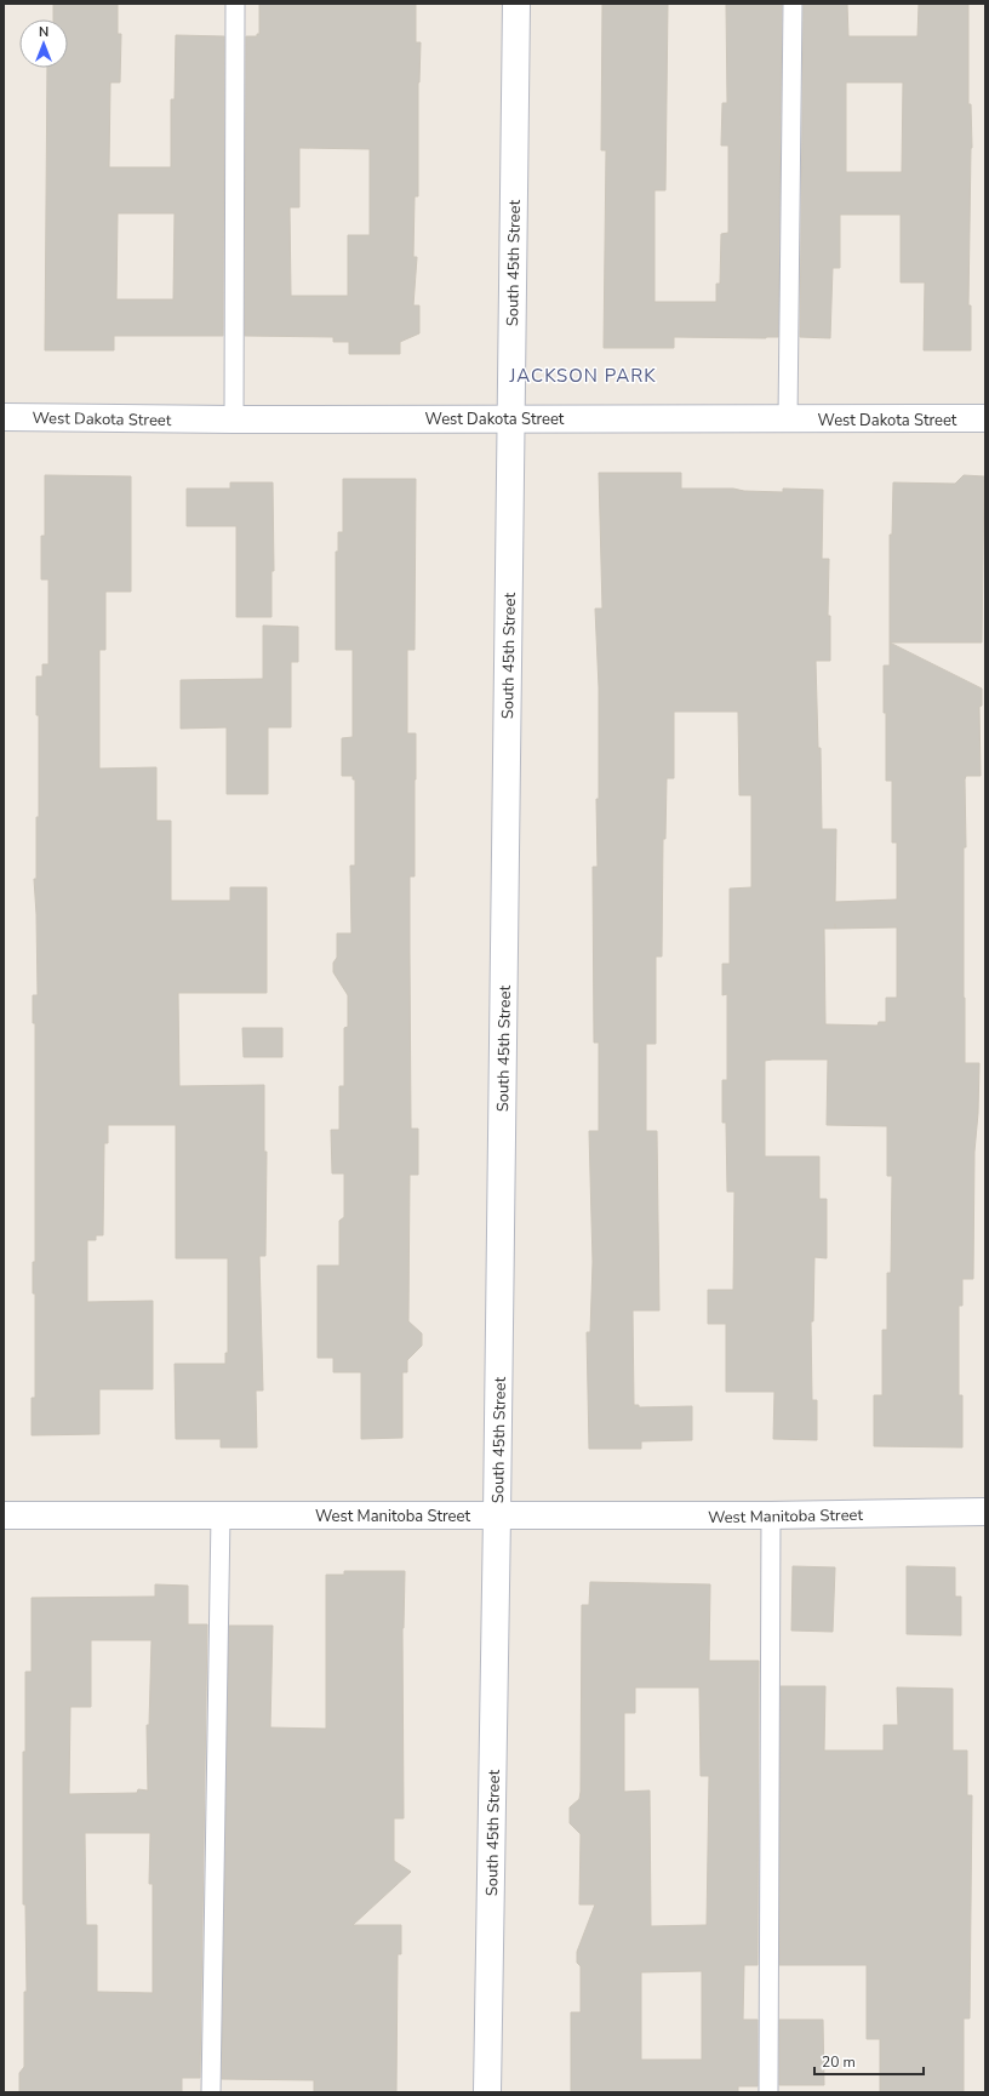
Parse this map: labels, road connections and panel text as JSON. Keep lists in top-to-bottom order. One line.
{"streets":{"street":["South 45th Street","West Dakota Street","West Manitoba Street"]},"crossings":[["South 45th Street","West Dakota Street"],["South 45th Street","West Manitoba Street"]],"districts":["JACKSON PARK"],"scale_bar":"20 m","north":"top"}
